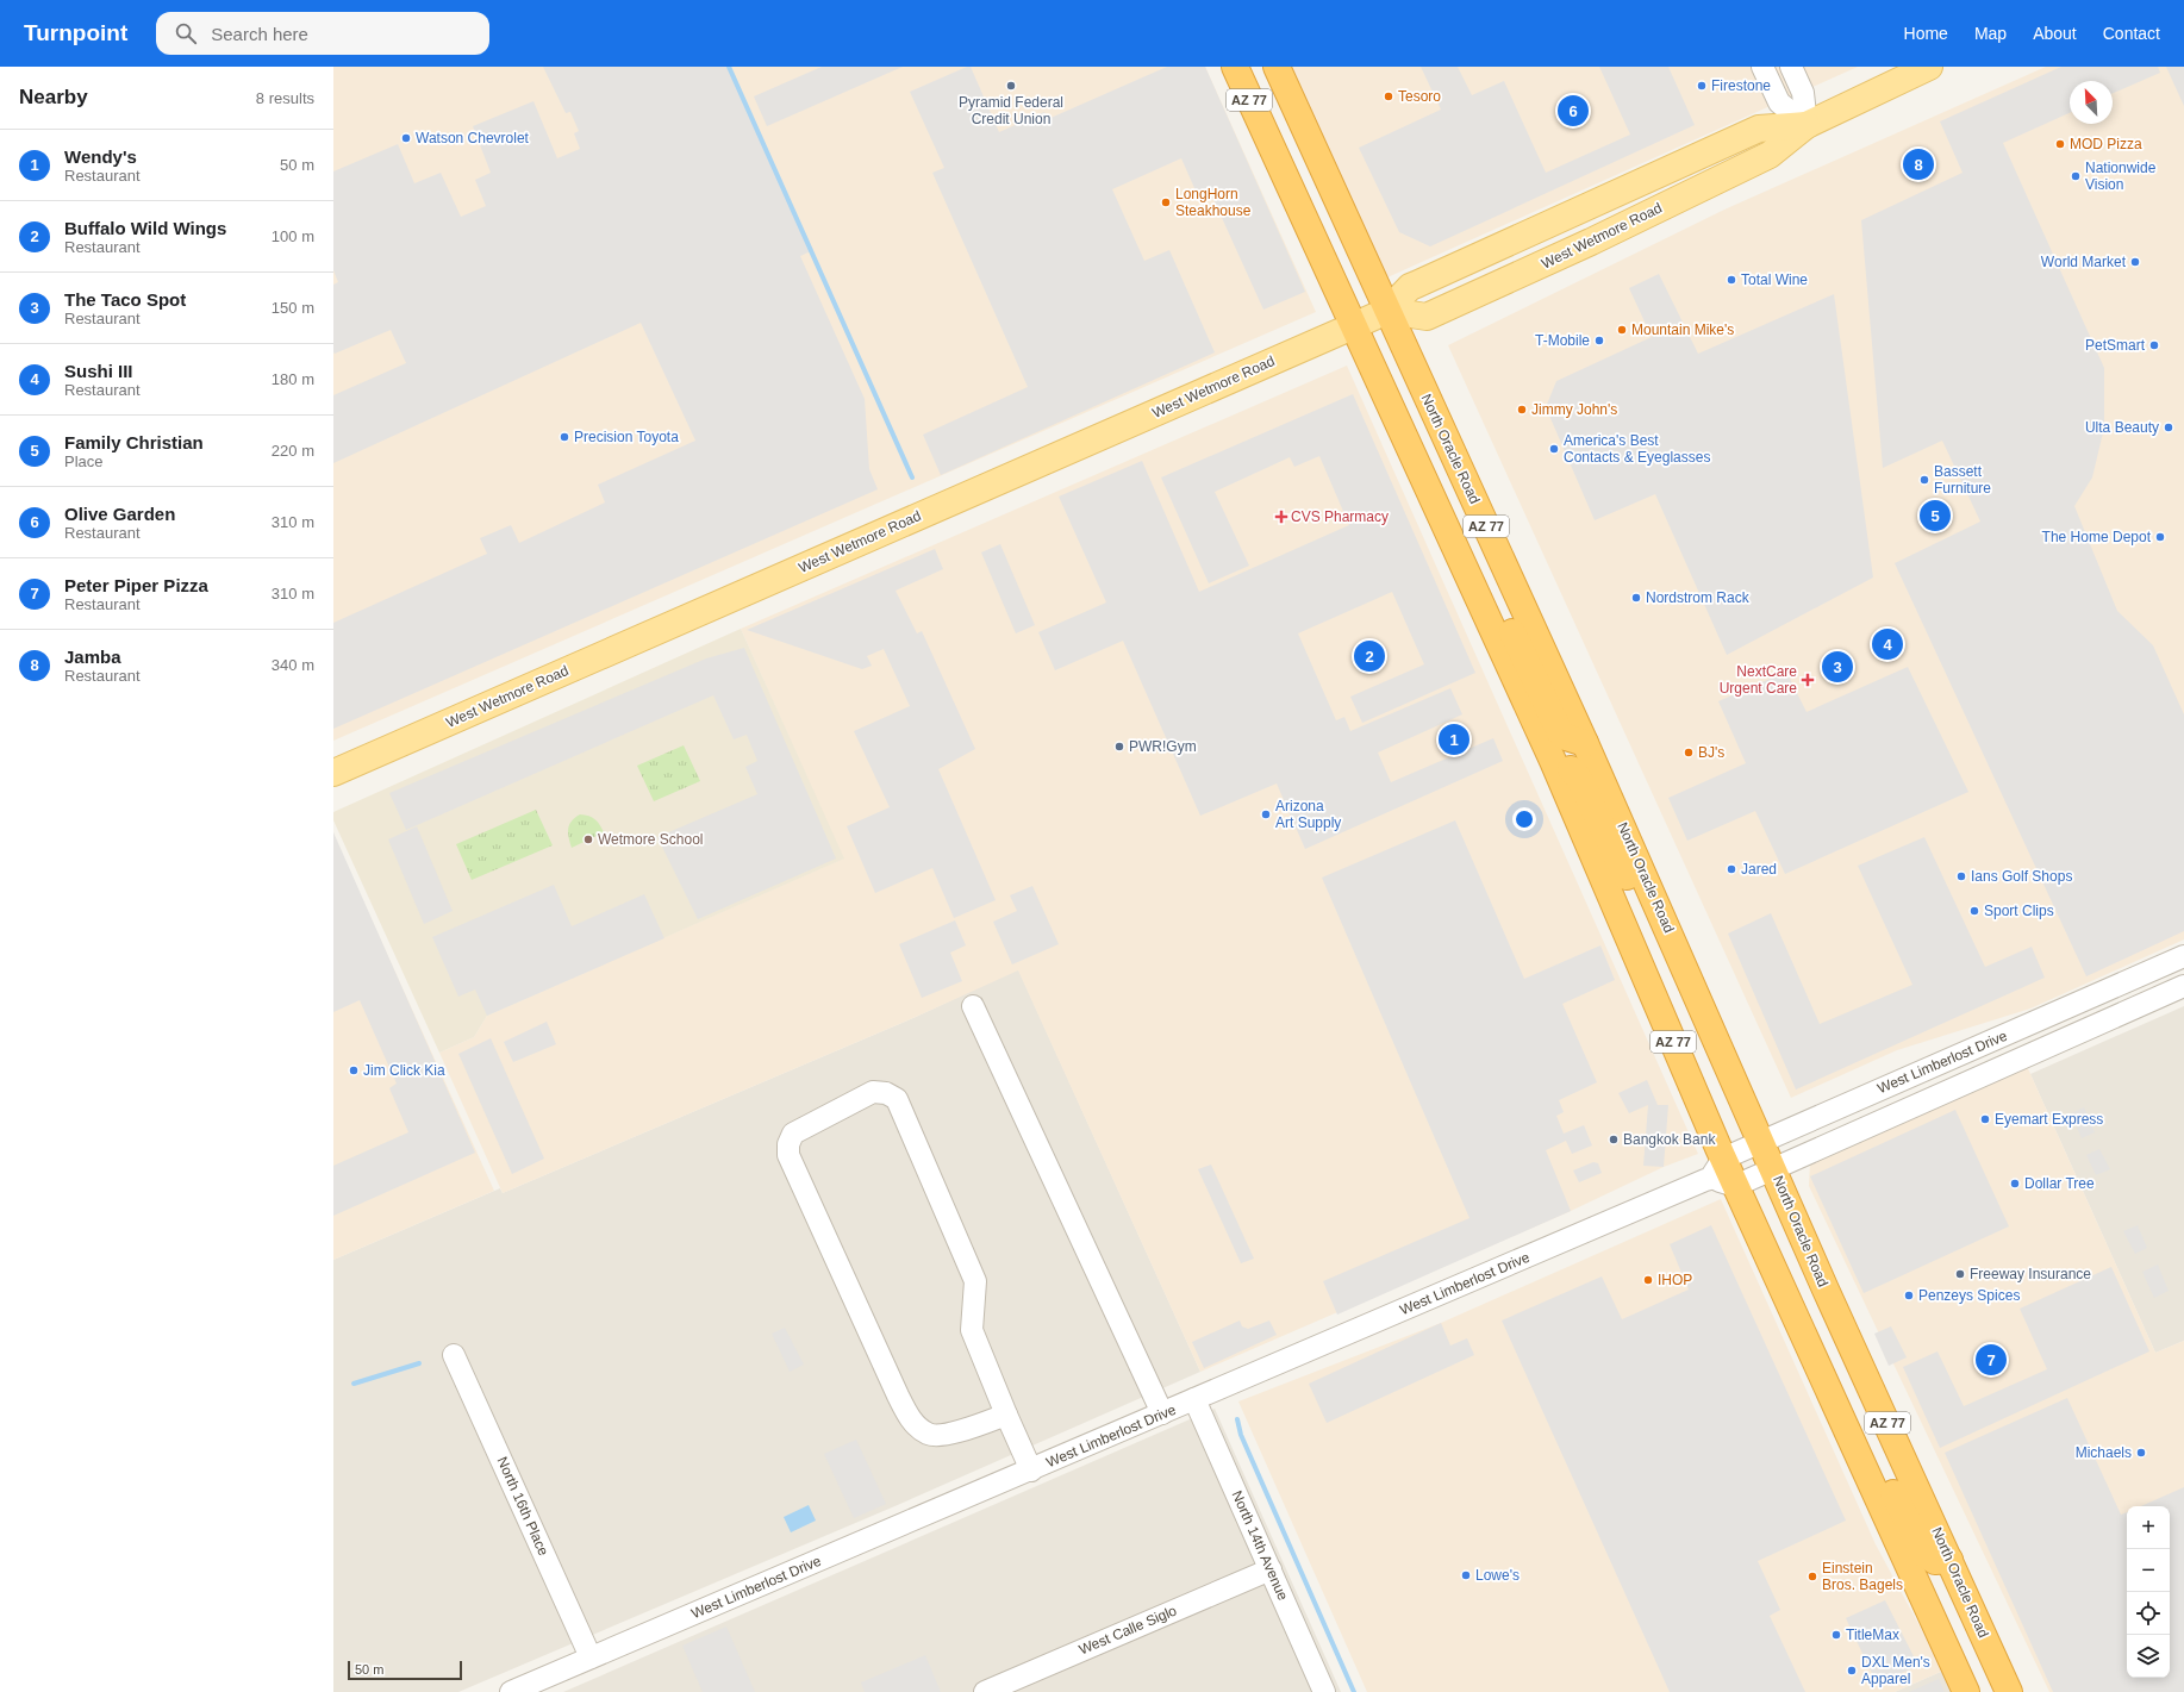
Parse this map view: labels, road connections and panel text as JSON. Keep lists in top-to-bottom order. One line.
{"streets":{"highway":["AZ 77","North Oracle Road"],"main road":["West Wetmore Road"],"street":["West Limberlost Drive","North 16th Place","North 14th Avenue","West Calle Siglo"]},"crossings":[["AZ 77","West Wetmore Road"],["AZ 77","West Limberlost Drive"],["West Wetmore Road","North Oracle Road"],["North Oracle Road","West Limberlost Drive"],["West Limberlost Drive","North 16th Place"],["West Limberlost Drive","North 14th Avenue"],["North 14th Avenue","West Calle Siglo"]],"places":{"other":["Pyramid Federal Credit Union","Firestone","Tesoro","Watson Chevrolet","MOD Pizza","Nationwide Vision","LongHorn Steakhouse","World Market","Total Wine","Mountain Mike's","T-Mobile","PetSmart","Jimmy John's","Ulta Beauty","Precision Toyota","America's Best Contacts & Eyeglasses","Bassett Furniture","The Home Depot","Nordstrom Rack","PWR!Gym","BJ's","Arizona Art Supply","Wetmore School","Jared","Ians Golf Shops","Sport Clips","Jim Click Kia","Eyemart Express","Bangkok Bank","Dollar Tree","Freeway Insurance","IHOP","Penzeys Spices","Michaels","Lowe's","Einstein Bros. Bagels","TitleMax","DXL Men's Apparel"],"health":["CVS Pharmacy","NextCare Urgent Care"]},"scale_bar":"50 m","north":"top left","page":{"header":"Turnpoint","search":"Search here","nav":["Home","Map","About","Contact"],"heading":["Nearby","8 results"],"pins":["6","8","5","4","2","3","1","7"],"list":[{"mark":"1","name":"Wendy's","note":"Restaurant","value":"50 m"},{"mark":"2","name":"Buffalo Wild Wings","note":"Restaurant","value":"100 m"},{"mark":"3","name":"The Taco Spot","note":"Restaurant","value":"150 m"},{"mark":"4","name":"Sushi III","note":"Restaurant","value":"180 m"},{"mark":"5","name":"Family Christian","note":"Place","value":"220 m"},{"mark":"6","name":"Olive Garden","note":"Restaurant","value":"310 m"},{"mark":"7","name":"Peter Piper Pizza","note":"Restaurant","value":"310 m"},{"mark":"8","name":"Jamba","note":"Restaurant","value":"340 m"}],"map_buttons":["+","−"],"scale":"50 m"}}
